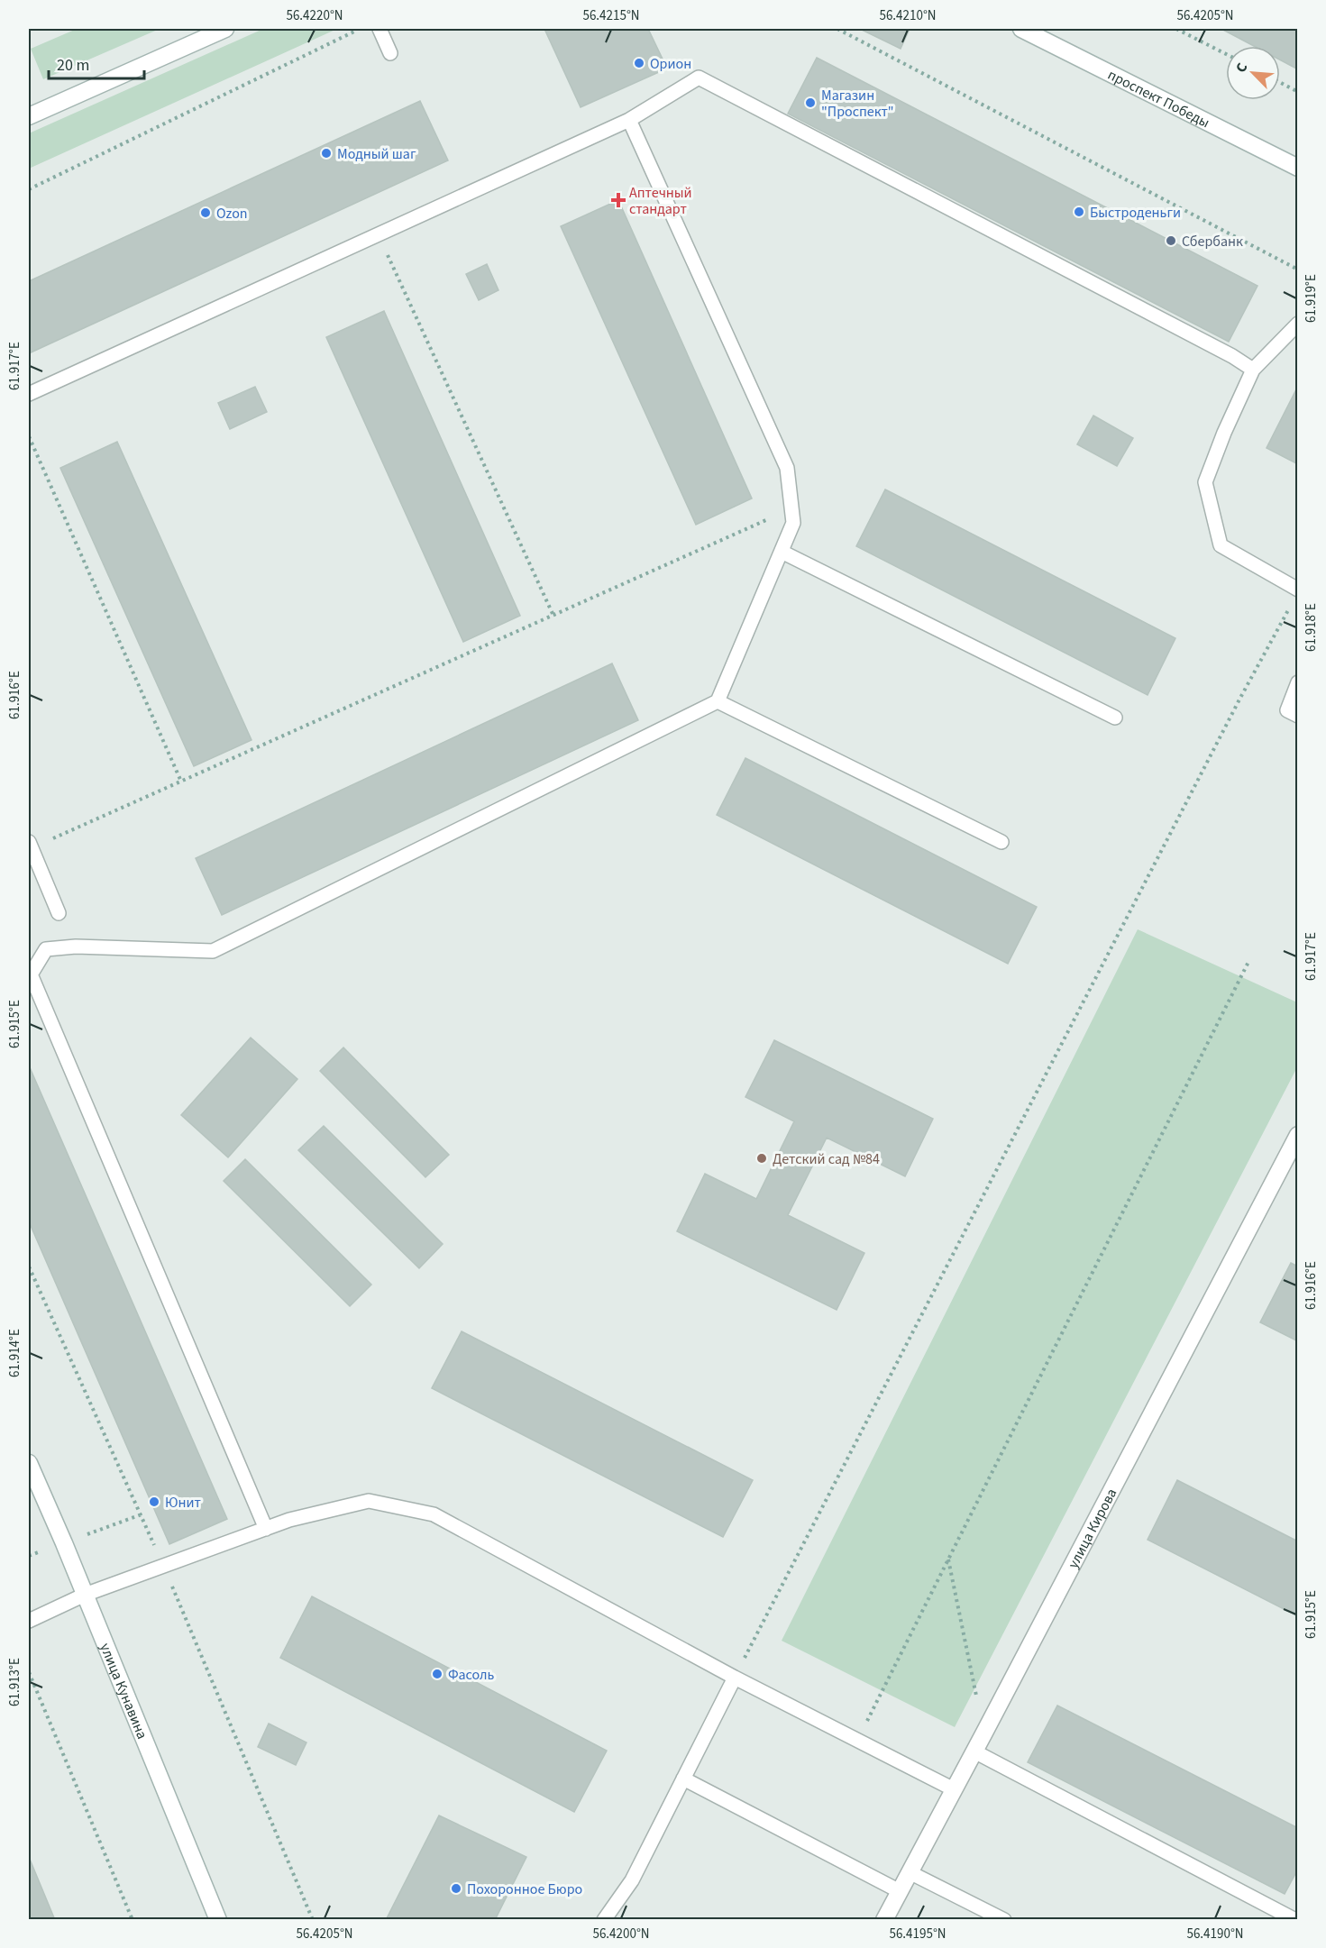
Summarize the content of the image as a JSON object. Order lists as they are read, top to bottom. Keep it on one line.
{"streets":{"main road":["проспект Победы","улица Кирова","улица Кунавина"]},"places":{"other":["Орион","Магазин \"Проспект\"","Модный шаг","Быстроденьги","Ozon","Сбербанк","Детский сад №84","Юнит","Фасоль","Похоронное Бюро"],"health":["Аптечный стандарт"]},"scale_bar":"20 m","north":"top left","coordinates":["56.4220°N","56.4215°N","56.4210°N","56.4205°N","61.919°E","61.917°E","61.918°E","61.916°E","61.915°E","61.914°E","61.913°E","56.4200°N","56.4195°N","56.4190°N"]}
